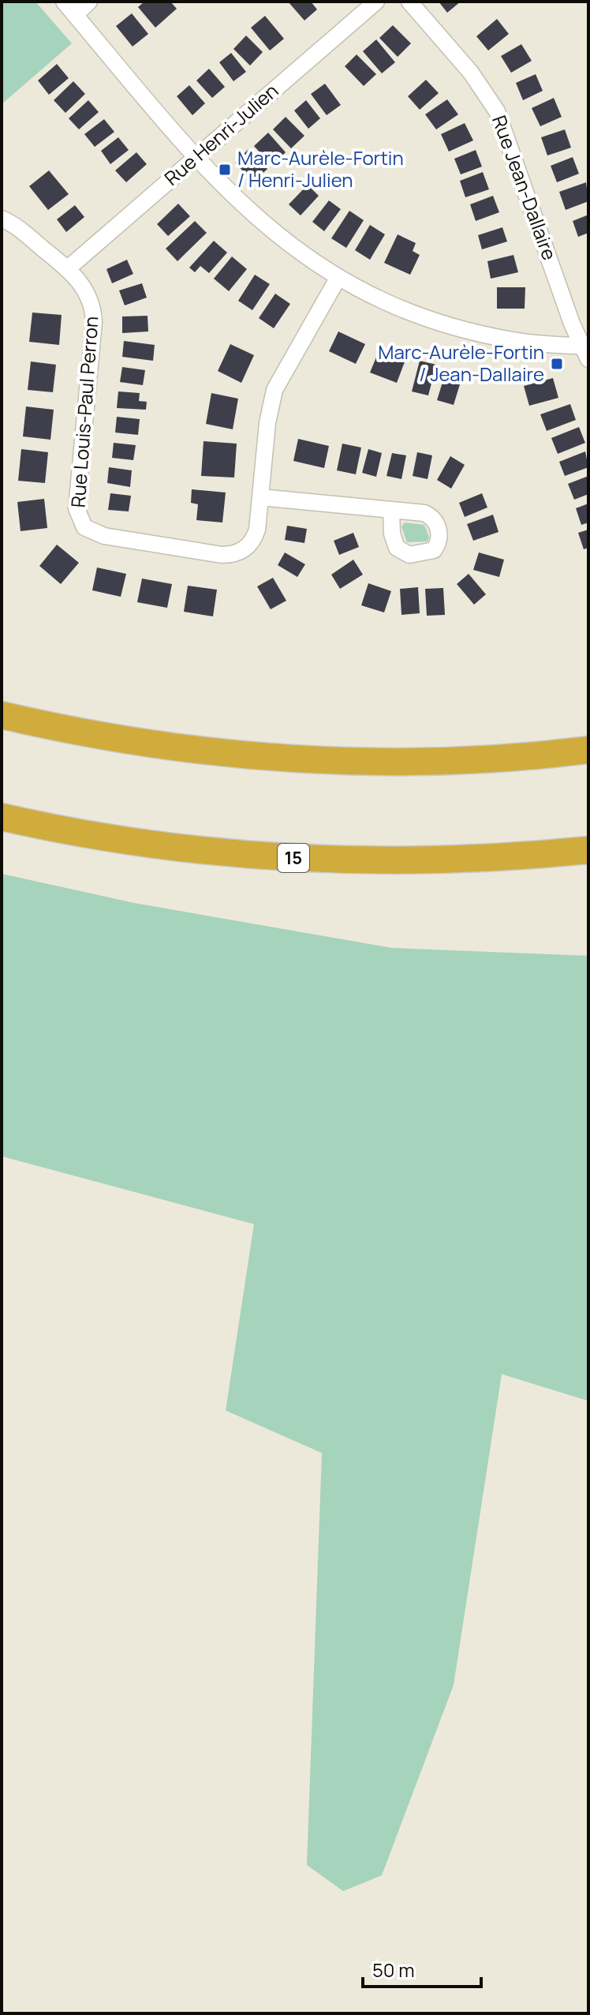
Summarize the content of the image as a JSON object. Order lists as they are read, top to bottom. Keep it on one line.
{"streets":{"highway":["15"],"street":["Rue Henri-Julien","Rue Jean-Dallaire","Rue Louis-Paul Perron"]},"crossings":[["Rue Henri-Julien","Rue Louis-Paul Perron"]],"places":{"transit":["Marc-Aurèle-Fortin / Henri-Julien","Marc-Aurèle-Fortin / Jean-Dallaire"]},"scale_bar":"50 m"}
